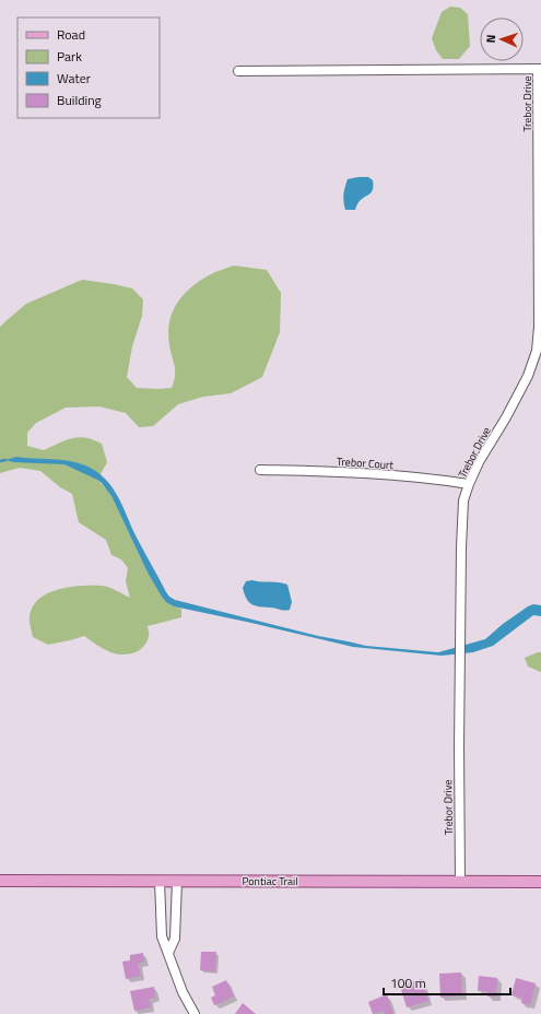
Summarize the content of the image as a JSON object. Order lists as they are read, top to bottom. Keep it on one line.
{"streets":{"main road":["Pontiac Trail"],"street":["Trebor Drive","Trebor Court"]},"crossings":[["Trebor Drive","Trebor Court"],["Trebor Drive","Pontiac Trail"]],"legend":["Road","Park","Water","Building"],"scale_bar":"100 m","north":"left"}
